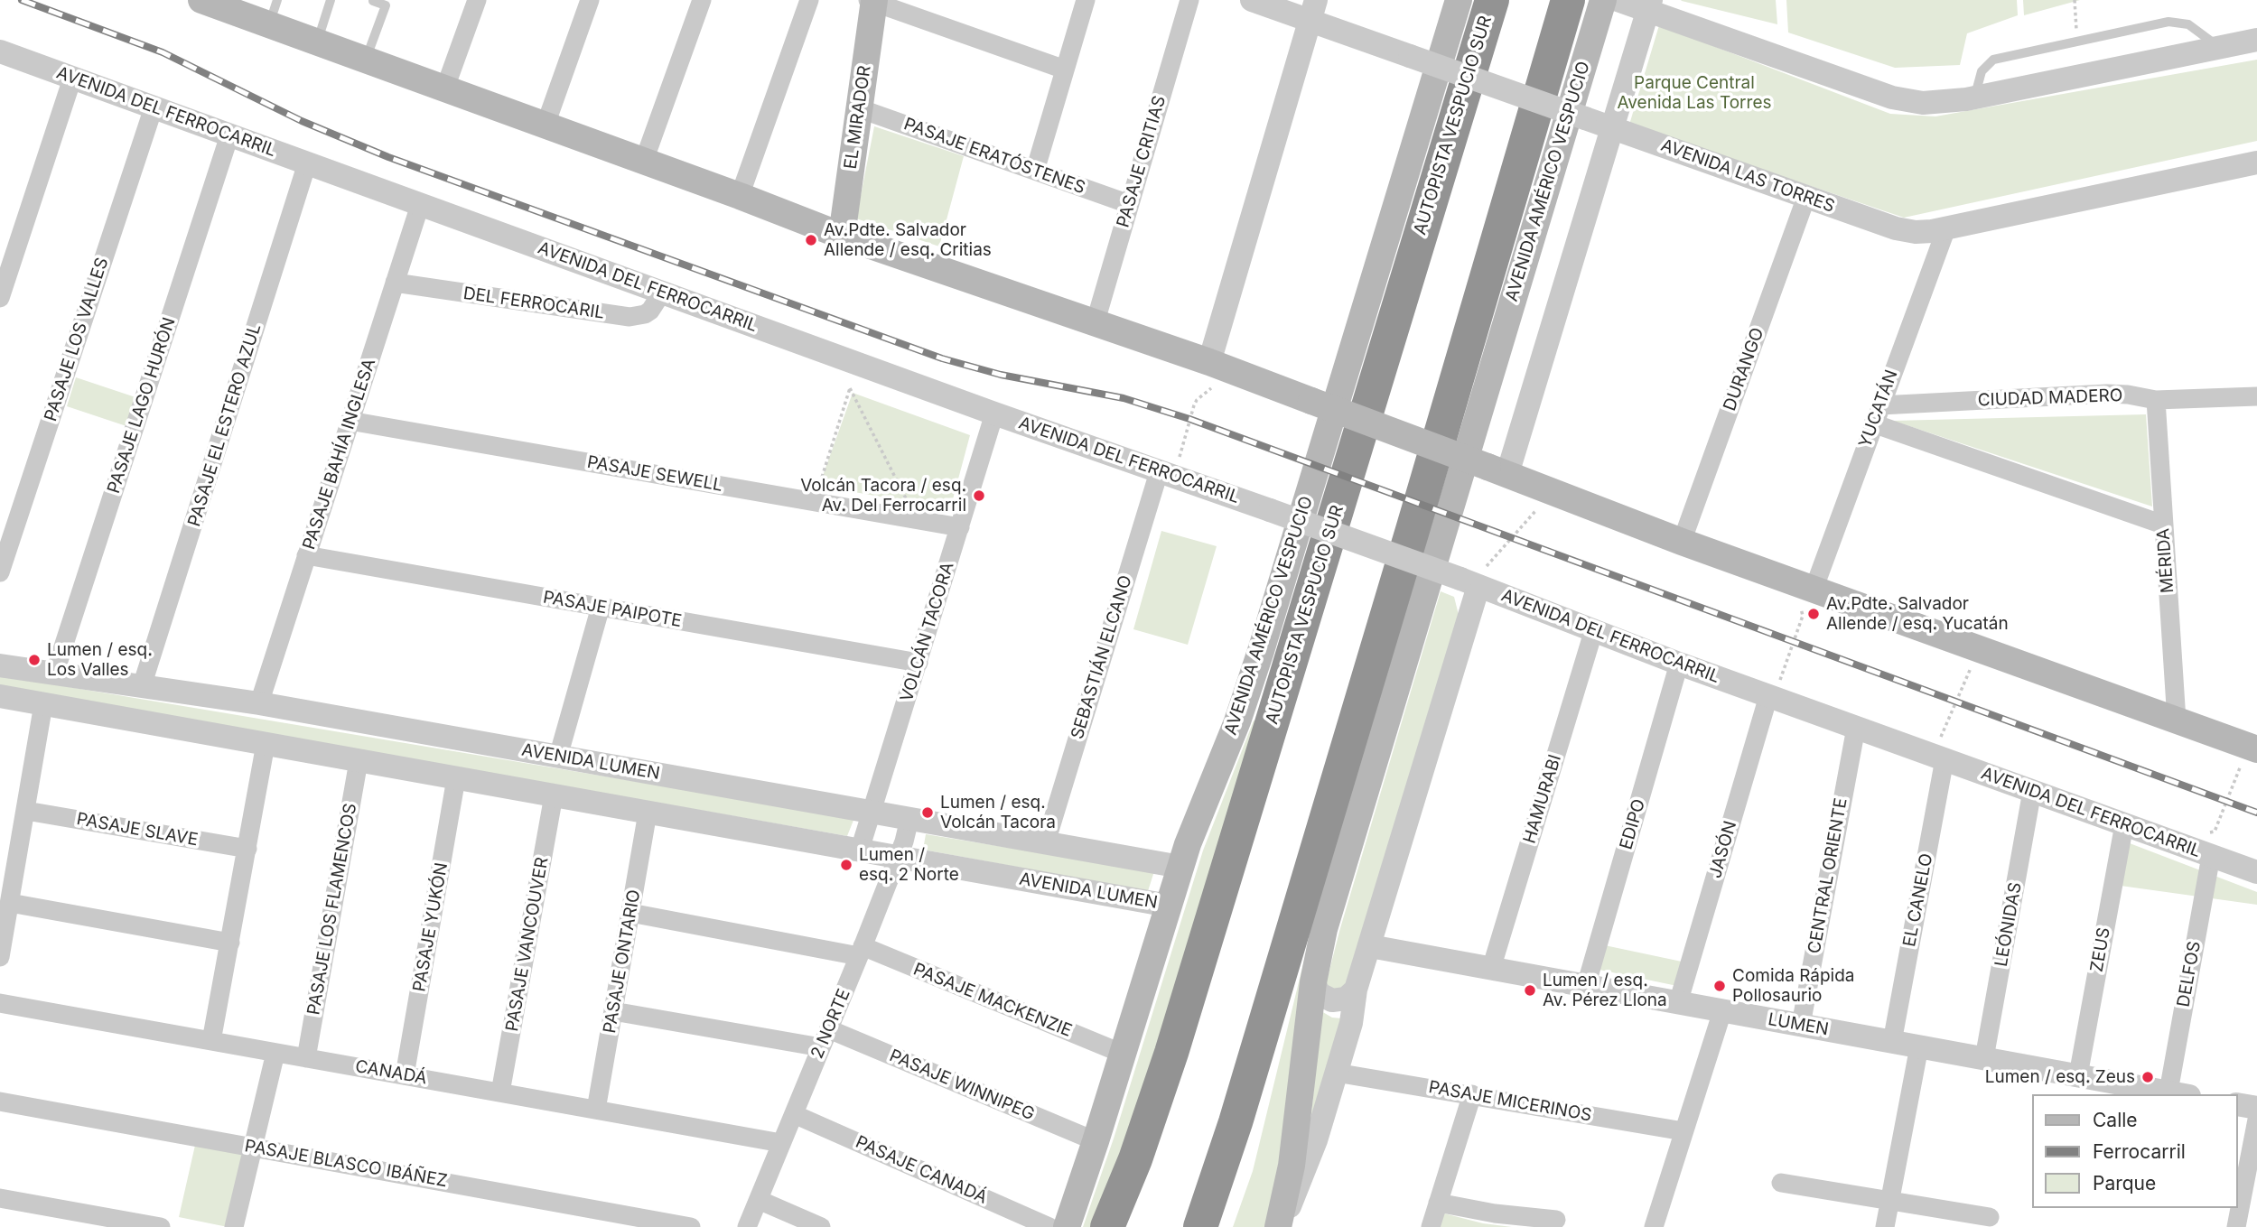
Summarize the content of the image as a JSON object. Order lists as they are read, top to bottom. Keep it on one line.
{"streets":{"highway":["AUTOPISTA VESPUCIO SUR"],"main road":["EL MIRADOR","AVENIDA AMÉRICO VESPUCIO"],"street":["AVENIDA DEL FERROCARRIL","PASAJE ERATÓSTENES","PASAJE CRITIAS","AVENIDA LAS TORRES","DEL FERROCARIL","PASAJE LOS VALLES","DURANGO","CIUDAD MADERO","PASAJE LAGO HURÓN","YUCATÁN","PASAJE EL ESTERO AZUL","PASAJE BAHÍA INGLESA","PASAJE SEWELL","MÉRIDA","PASAJE PAIPOTE","VOLCÁN TACORA","SEBASTIÁN ELCANO","AVENIDA LUMEN","HAMURABI","EDIPO","PASAJE SLAVE","JASÓN","CENTRAL ORIENTE","EL CANELO","PASAJE LOS FLAMENCOS","LEÓNIDAS","PASAJE YUKÓN","PASAJE VANCOUVER","ZEUS","PASAJE ONTARIO","DELFOS","PASAJE MACKENZIE","2 NORTE","LUMEN","CANADÁ","PASAJE WINNIPEG","PASAJE MICERINOS","PASAJE BLASCO IBÁÑEZ","PASAJE CANADÁ"]},"crossings":[["AVENIDA DEL FERROCARRIL","AVENIDA AMÉRICO VESPUCIO"],["AVENIDA DEL FERROCARRIL","DEL FERROCARIL"],["AVENIDA DEL FERROCARRIL","PASAJE LOS VALLES"],["AVENIDA DEL FERROCARRIL","PASAJE LAGO HURÓN"],["AVENIDA DEL FERROCARRIL","PASAJE EL ESTERO AZUL"],["AVENIDA DEL FERROCARRIL","PASAJE BAHÍA INGLESA"],["AVENIDA DEL FERROCARRIL","VOLCÁN TACORA"],["AVENIDA DEL FERROCARRIL","SEBASTIÁN ELCANO"],["AVENIDA DEL FERROCARRIL","HAMURABI"],["AVENIDA DEL FERROCARRIL","EDIPO"],["AVENIDA DEL FERROCARRIL","JASÓN"],["AVENIDA DEL FERROCARRIL","CENTRAL ORIENTE"],["AVENIDA DEL FERROCARRIL","EL CANELO"],["AVENIDA DEL FERROCARRIL","LEÓNIDAS"],["AVENIDA DEL FERROCARRIL","ZEUS"],["AVENIDA DEL FERROCARRIL","DELFOS"],["EL MIRADOR","PASAJE ERATÓSTENES"],["PASAJE ERATÓSTENES","PASAJE CRITIAS"],["AVENIDA LAS TORRES","DURANGO"],["AVENIDA LAS TORRES","YUCATÁN"],["AVENIDA AMÉRICO VESPUCIO","AVENIDA LUMEN"],["AVENIDA AMÉRICO VESPUCIO","PASAJE MACKENZIE"],["AVENIDA AMÉRICO VESPUCIO","LUMEN"],["AVENIDA AMÉRICO VESPUCIO","PASAJE WINNIPEG"],["AVENIDA AMÉRICO VESPUCIO","PASAJE MICERINOS"],["DEL FERROCARIL","PASAJE BAHÍA INGLESA"],["CIUDAD MADERO","YUCATÁN"],["CIUDAD MADERO","MÉRIDA"],["PASAJE LAGO HURÓN","AVENIDA LUMEN"],["PASAJE EL ESTERO AZUL","AVENIDA LUMEN"],["PASAJE BAHÍA INGLESA","PASAJE SEWELL"],["PASAJE BAHÍA INGLESA","PASAJE PAIPOTE"],["PASAJE BAHÍA INGLESA","AVENIDA LUMEN"],["PASAJE SEWELL","VOLCÁN TACORA"],["PASAJE PAIPOTE","VOLCÁN TACORA"],["VOLCÁN TACORA","AVENIDA LUMEN"],["SEBASTIÁN ELCANO","AVENIDA LUMEN"],["AVENIDA LUMEN","PASAJE LOS FLAMENCOS"],["AVENIDA LUMEN","PASAJE YUKÓN"],["AVENIDA LUMEN","PASAJE VANCOUVER"],["AVENIDA LUMEN","PASAJE ONTARIO"],["AVENIDA LUMEN","2 NORTE"],["HAMURABI","LUMEN"],["EDIPO","LUMEN"],["JASÓN","LUMEN"],["CENTRAL ORIENTE","LUMEN"],["EL CANELO","LUMEN"],["PASAJE LOS FLAMENCOS","CANADÁ"],["LEÓNIDAS","LUMEN"],["PASAJE YUKÓN","CANADÁ"],["PASAJE VANCOUVER","CANADÁ"],["ZEUS","LUMEN"],["PASAJE ONTARIO","PASAJE MACKENZIE"],["PASAJE ONTARIO","CANADÁ"],["DELFOS","LUMEN"],["PASAJE MACKENZIE","2 NORTE"],["2 NORTE","CANADÁ"],["2 NORTE","PASAJE WINNIPEG"],["2 NORTE","PASAJE CANADÁ"]],"parks":["Parque Central Avenida Las Torres"],"places":["Av.Pdte. Salvador Allende / esq. Critias","Volcán Tacora / esq. Av. Del Ferrocarril","Av.Pdte. Salvador Allende / esq. Yucatán","Lumen / esq. Los Valles","Lumen / esq. Volcán Tacora","Lumen / esq. 2 Norte","Comida Rápida Pollosaurio","Lumen / esq. Av. Pérez Llona","Lumen / esq. Zeus"],"legend":["Calle","Ferrocarril","Parque"]}
